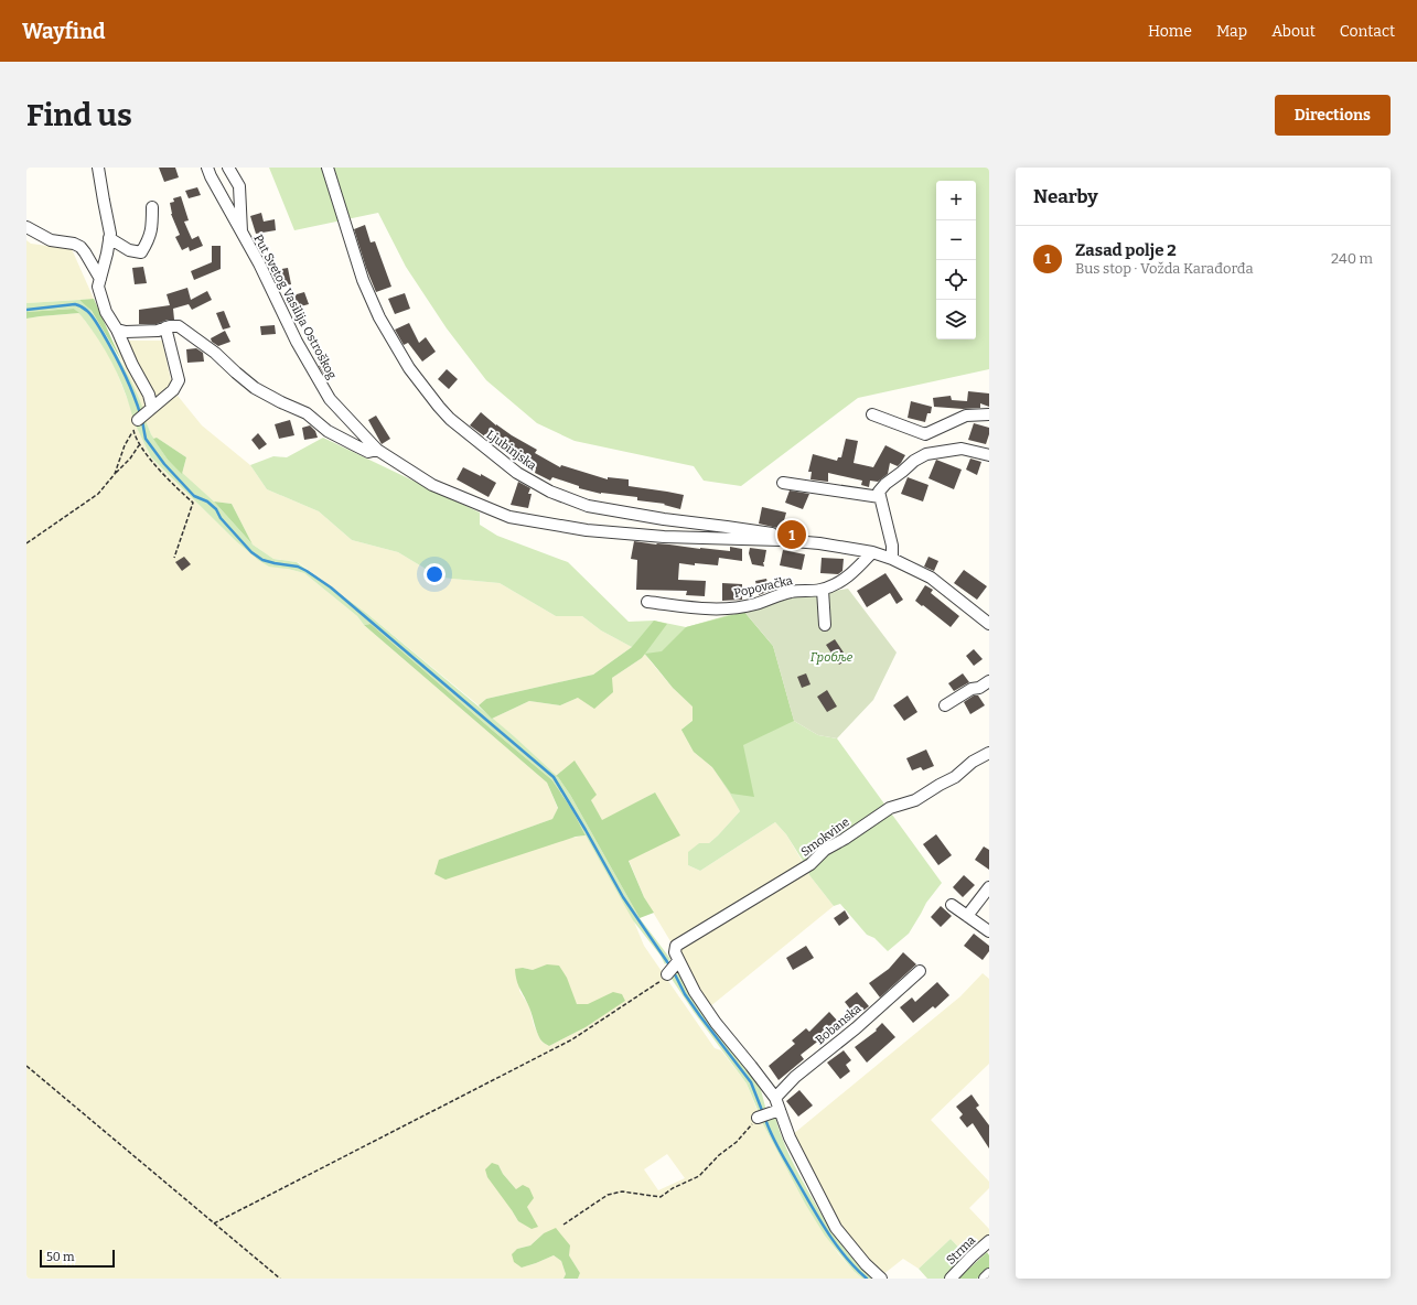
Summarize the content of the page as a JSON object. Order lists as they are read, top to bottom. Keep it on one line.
{"streets":{"street":["Put Svetog Vasilija Ostroškog","Ljubinjska","Popovačka","Smokvine","Bobanska","Strma"]},"crossings":[["Put Svetog Vasilija Ostroškog","Ljubinjska"]],"parks":["Гробље"],"scale_bar":"50 m","page":{"header":"Wayfind","nav":["Home","Map","About","Contact"],"buttons":"Directions","title":"Find us","heading":"Nearby","map_buttons":["+","−"],"list":[{"mark":"1","name":"Zasad polje 2","note":"Bus stop · Vožda Karađorđa","value":"240 m"}],"pins":"1","scale":"50 m"}}
